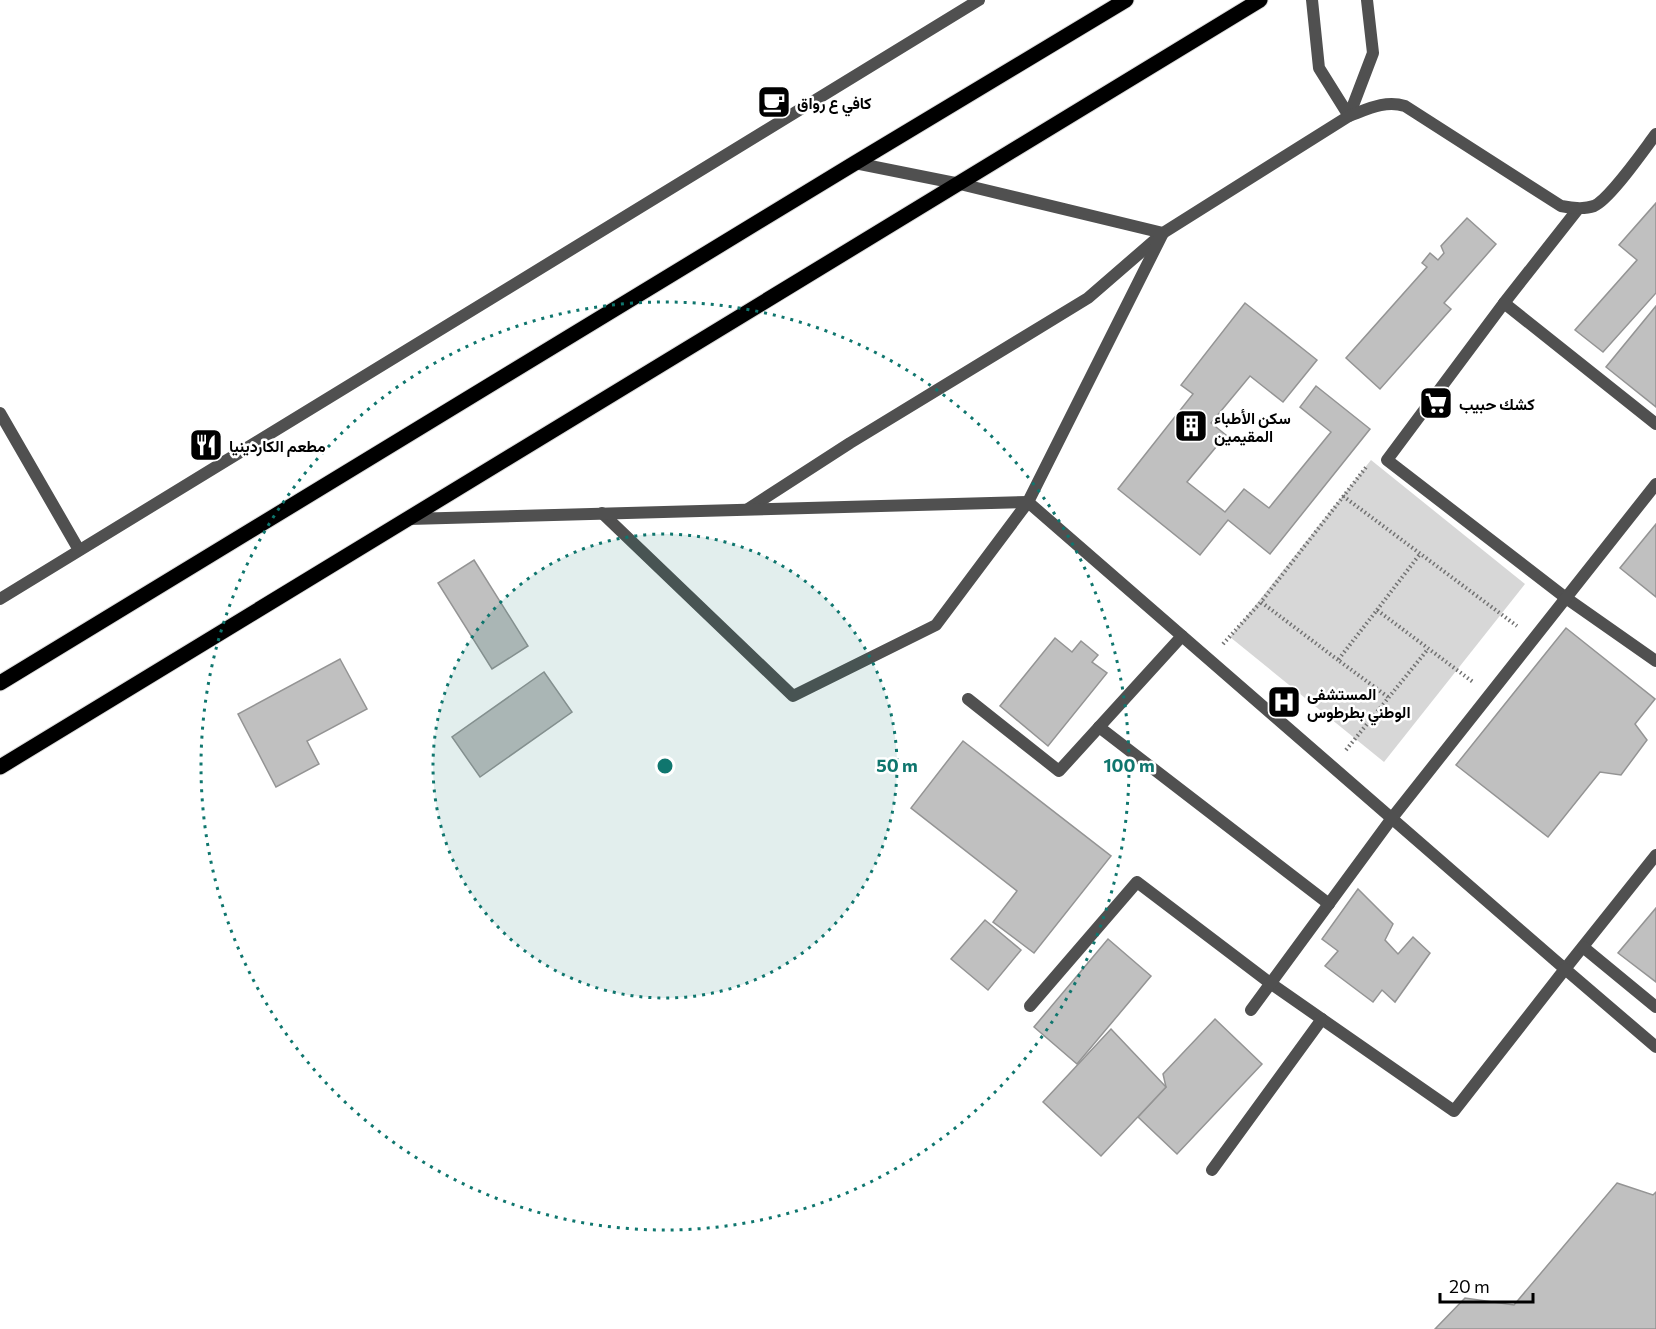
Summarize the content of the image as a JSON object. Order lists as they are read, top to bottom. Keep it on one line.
{"places":{"cafe":["كافي ع رواق"],"supermarket":["كشك حبيب"],"building":["سكن الأطباء المقيمين"],"restaurant":["مطعم الكاردينيا"],"hospital":["المستشفى الوطني بطرطوس"]},"scale_bar":"20 m","rings":["50 m","100 m"]}
